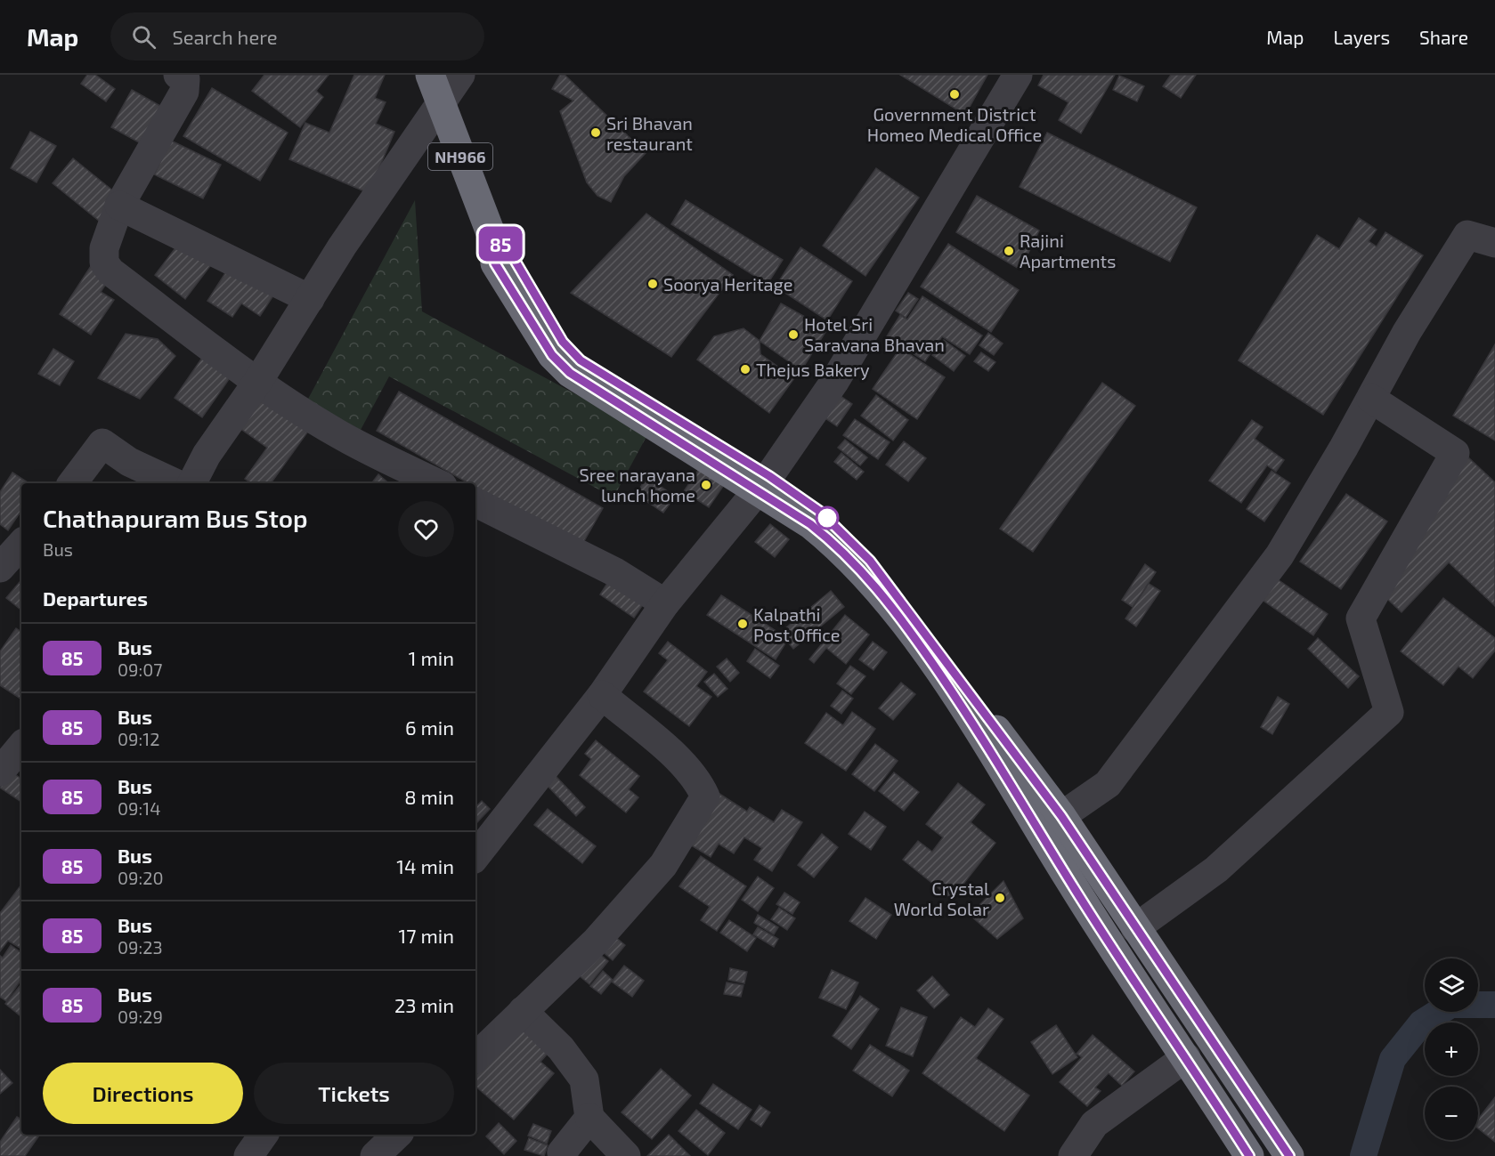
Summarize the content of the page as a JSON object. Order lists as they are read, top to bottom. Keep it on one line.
{"streets":{"highway":["NH966"]},"places":["Government District Homeo Medical Office","Sri Bhavan restaurant","Rajini Apartments","Soorya Heritage","Hotel Sri Saravana Bhavan","Thejus Bakery","Sree narayana lunch home","Kalpathi Post Office","Crystal World Solar"],"lines":["bus line 85"],"page":{"header":"Map","search":"Search here","nav":["Map","Layers","Share"],"on_map":"85","heading":[["Chathapuram Bus Stop","Bus"],"Departures"],"list":[{"mark":"85","name":"Bus","note":"09:07","value":"1 min"},{"mark":"85","name":"Bus","note":"09:12","value":"6 min"},{"mark":"85","name":"Bus","note":"09:14","value":"8 min"},{"mark":"85","name":"Bus","note":"09:20","value":"14 min"},{"mark":"85","name":"Bus","note":"09:23","value":"17 min"},{"mark":"85","name":"Bus","note":"09:29","value":"23 min"}],"map_buttons":["+","−"],"buttons":["Directions","Tickets"]}}
